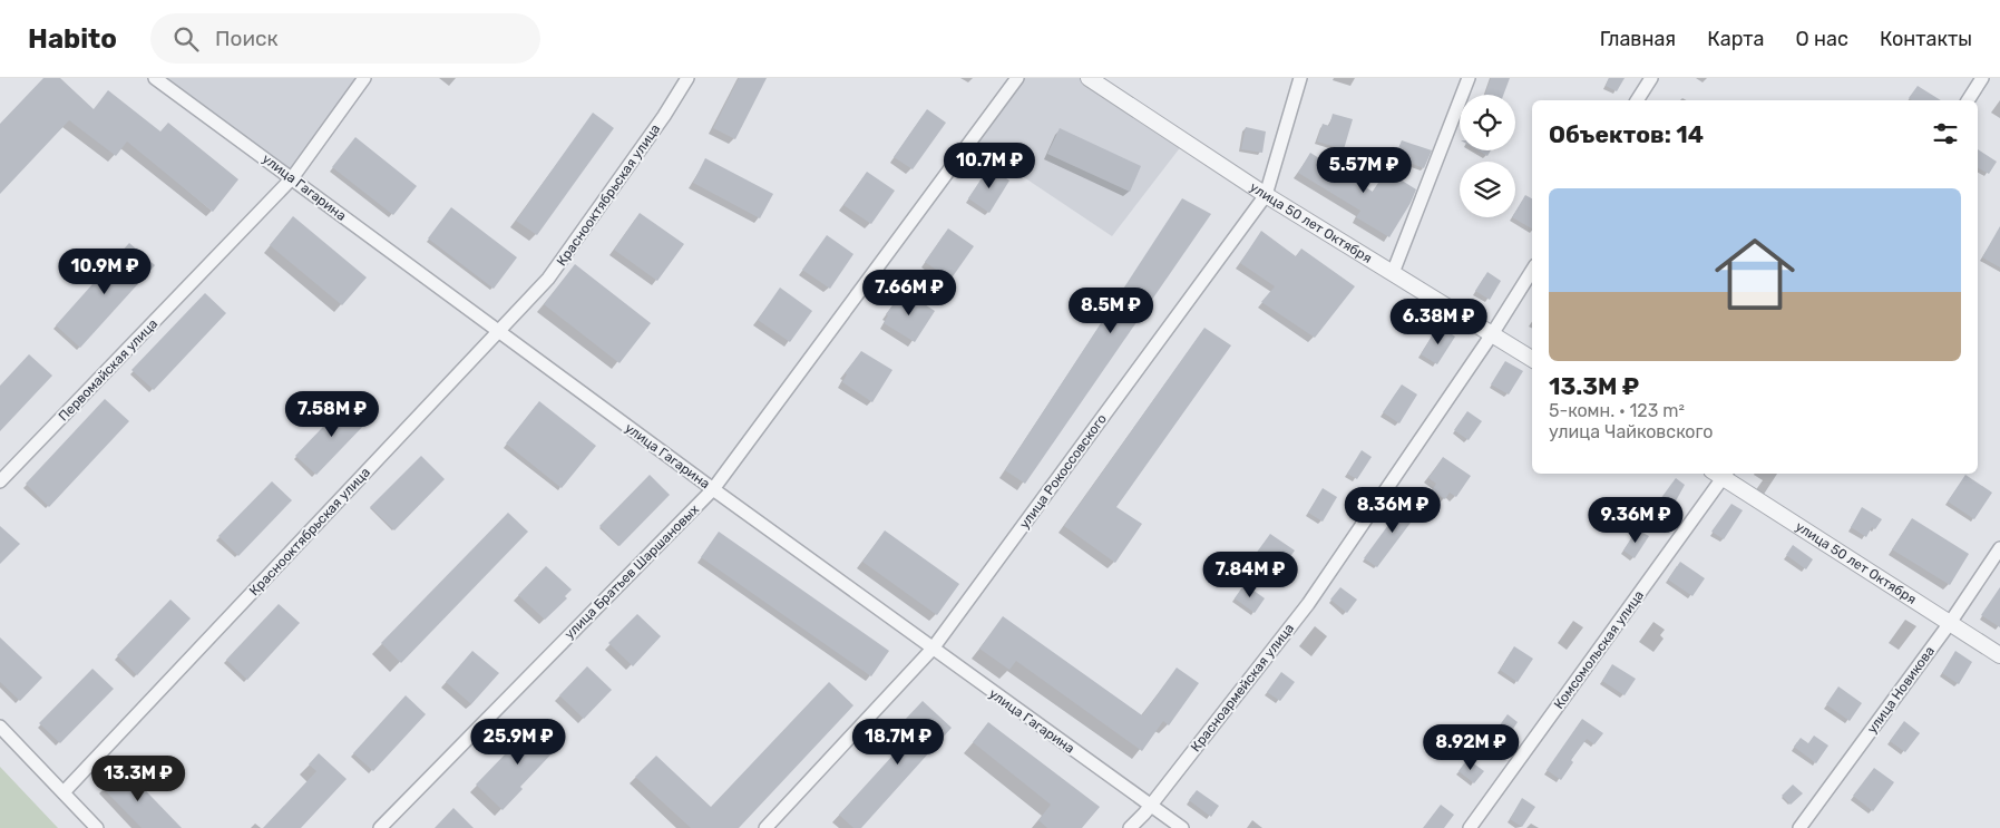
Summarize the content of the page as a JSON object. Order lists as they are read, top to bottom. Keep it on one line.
{"streets":{"street":["улица Гагарина","Краснооктябрьская улица","улица 50 лет Октября","Первомайская улица","улица Рокоссовского","улица Братьев Шаршановых","Комсомольская улица","Красноармейская улица","улица Новикова"]},"crossings":[["улица Гагарина","Краснооктябрьская улица"],["улица Гагарина","Первомайская улица"],["улица Гагарина","улица Рокоссовского"],["улица Гагарина","улица Братьев Шаршановых"],["улица Гагарина","Красноармейская улица"],["улица 50 лет Октября","улица Рокоссовского"],["улица 50 лет Октября","Комсомольская улица"],["улица 50 лет Октября","Красноармейская улица"],["улица 50 лет Октября","улица Новикова"]],"page":{"header":"Habito","search":"Поиск","nav":["Главная","Карта","О нас","Контакты"],"heading":"Объектов: 14","price":["10.7M ₽","5.57M ₽","10.9M ₽","7.66M ₽","8.5M ₽","6.38M ₽","7.58M ₽","8.36M ₽","9.36M ₽","7.84M ₽","25.9M ₽","18.7M ₽","8.92M ₽","13.3M ₽"],"list":[{"name":"13.3M ₽","note":"5-комн. · 123 m² · улица Чайковского"}]}}
